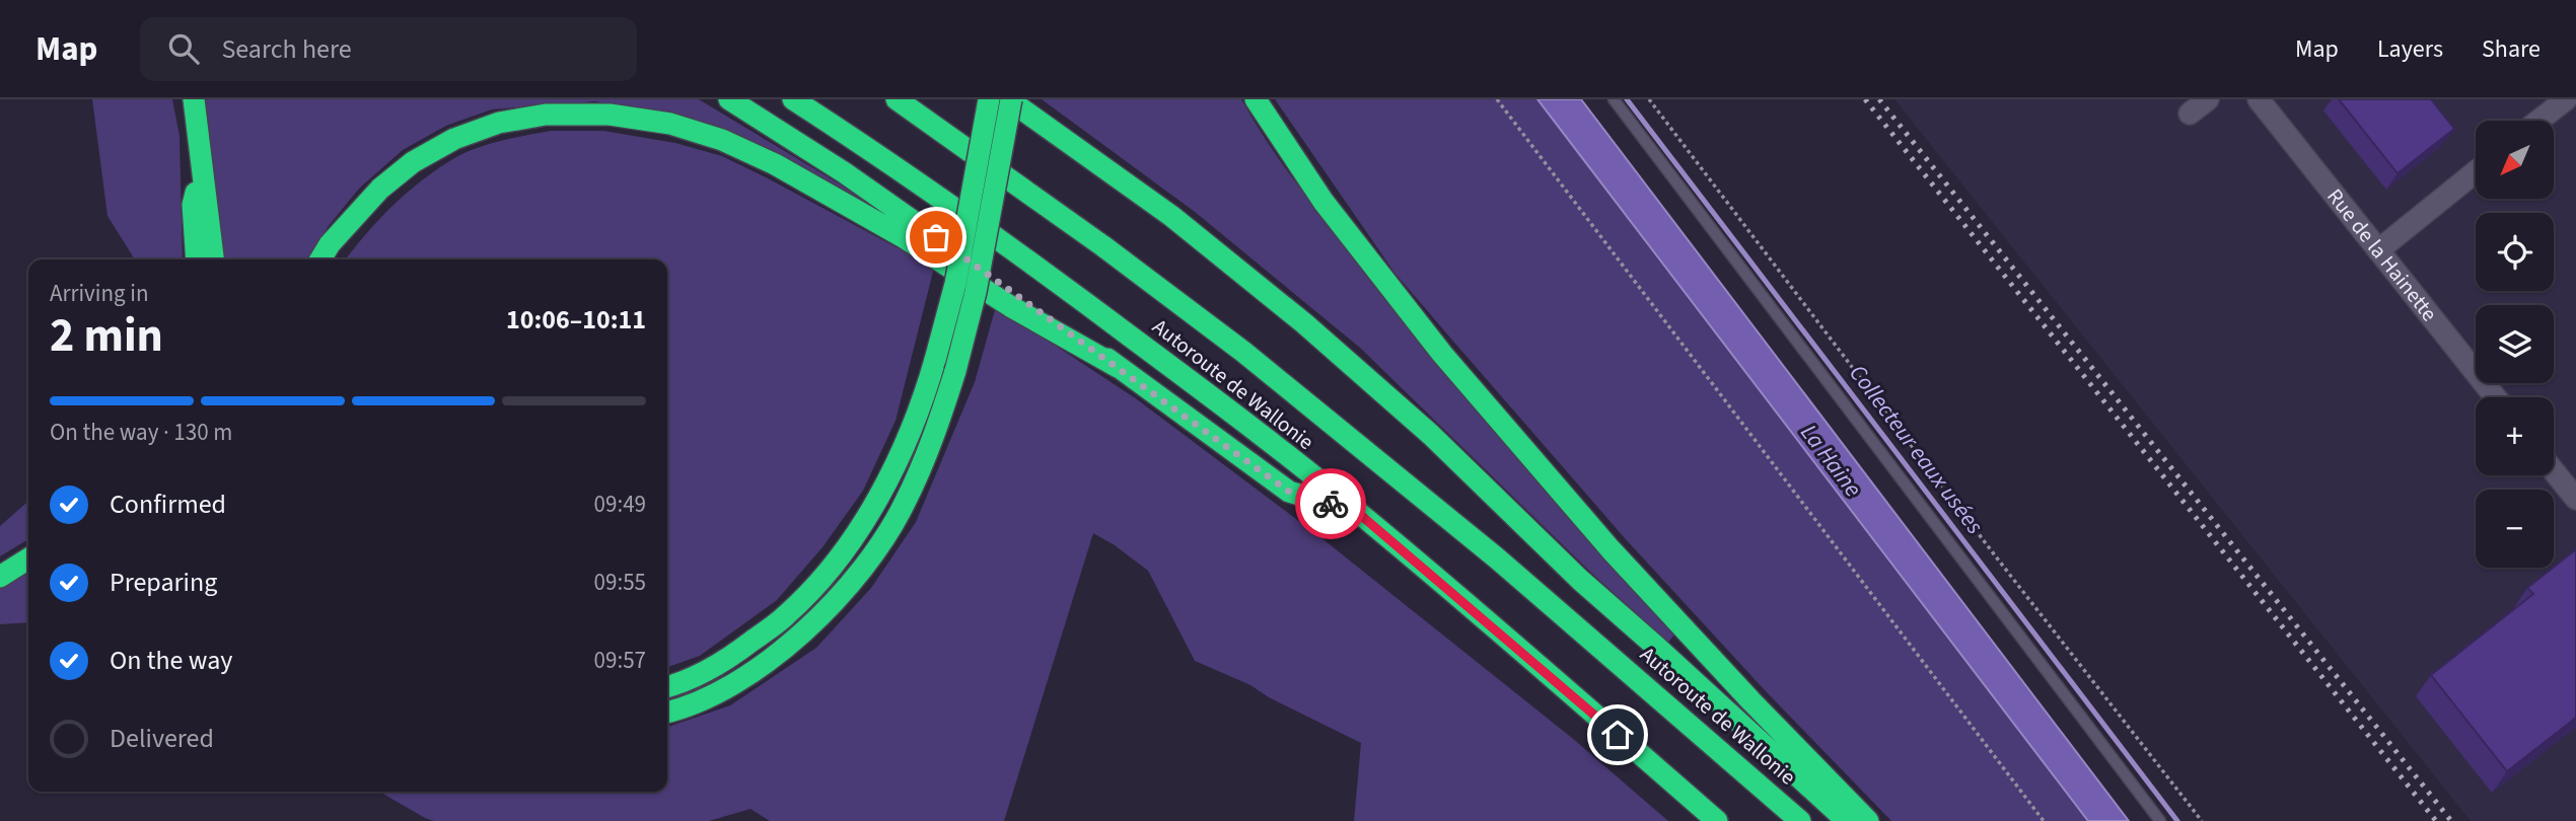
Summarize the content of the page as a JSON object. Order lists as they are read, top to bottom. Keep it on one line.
{"streets":{"highway":["Autoroute de Wallonie"],"street":["Rue de la Hainette"]},"water":["Collecteur eaux usées","La Haine"],"north":"bottom left","page":{"header":"Map","search":"Search here","nav":["Map","Layers","Share"],"map_buttons":["+","−"],"heading":["2 min","Arriving in","10:06–10:11"],"bar":"On the way · 130 m","list":[["Confirmed","09:49"],["Preparing","09:55"],["On the way","09:57"],"Delivered"]}}
